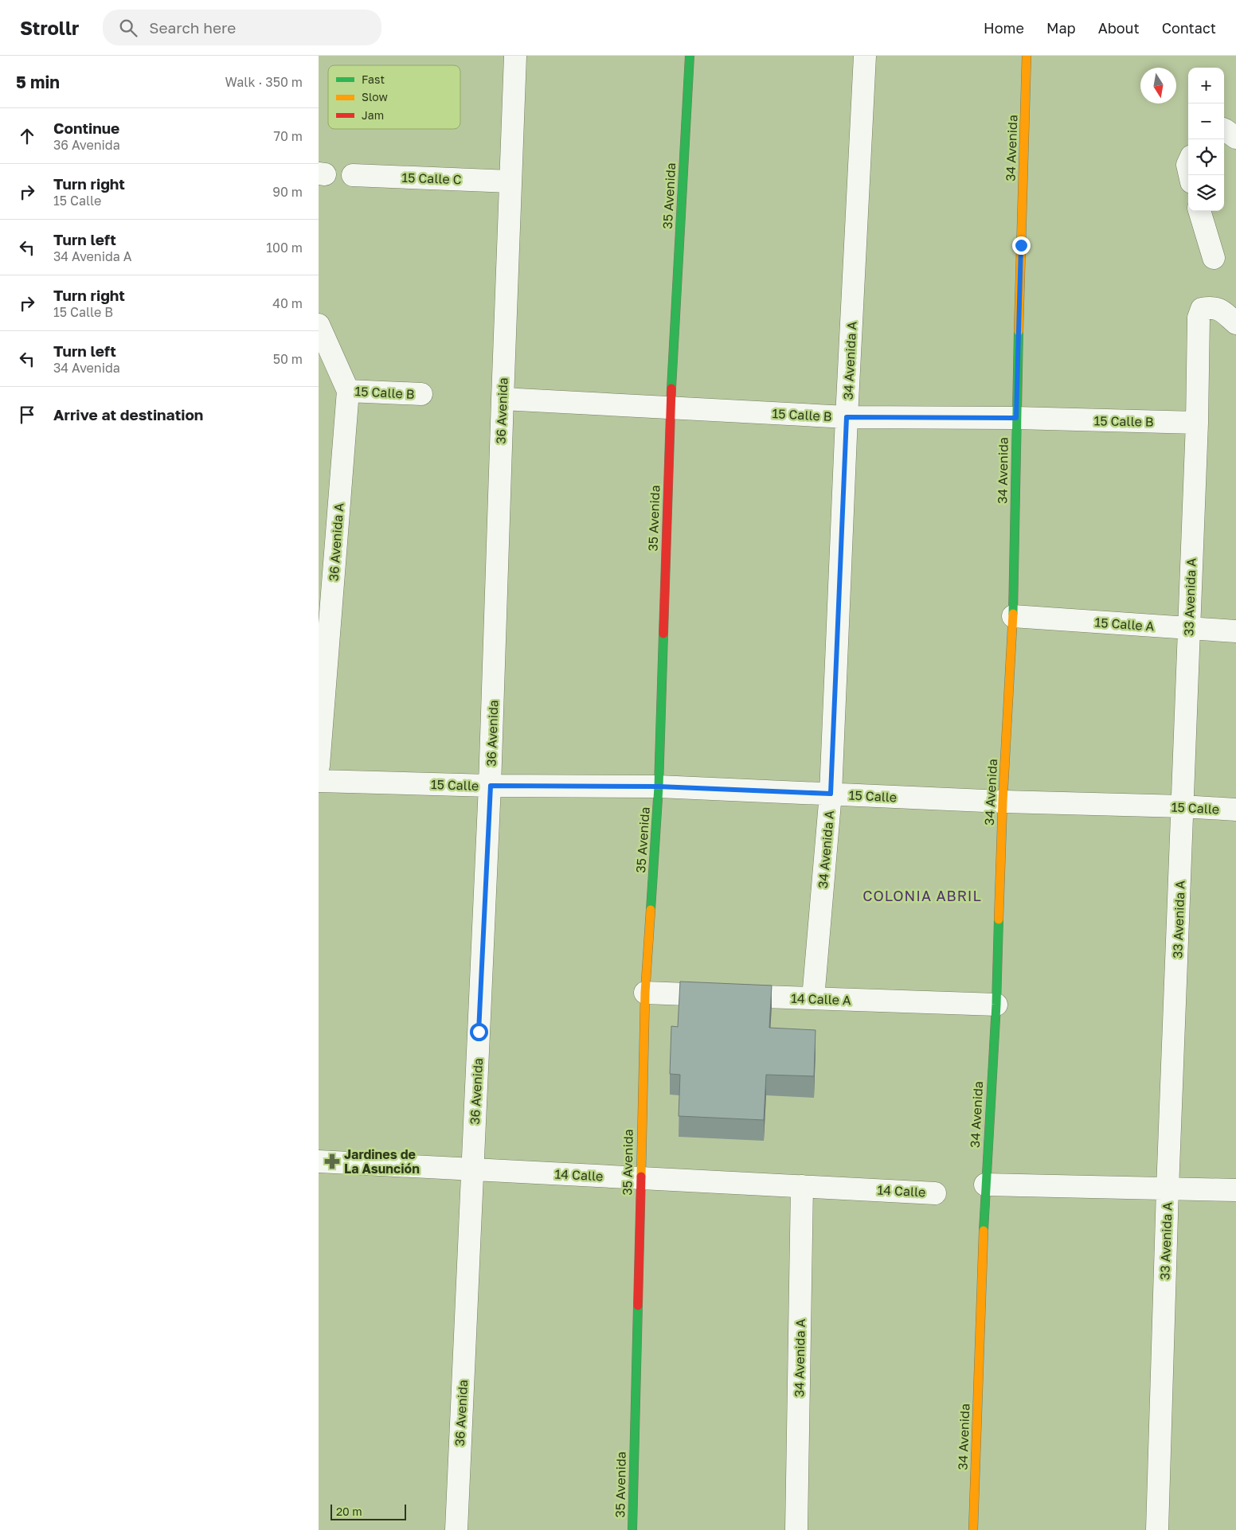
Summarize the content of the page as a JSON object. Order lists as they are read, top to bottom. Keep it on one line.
{"streets":{"street":["34 Avenida","15 Calle C","35 Avenida","34 Avenida A","15 Calle B","36 Avenida","36 Avenida A","33 Avenida A","15 Calle A","15 Calle","14 Calle A","14 Calle"]},"crossings":[["34 Avenida","15 Calle B"],["34 Avenida","15 Calle A"],["34 Avenida","15 Calle"],["34 Avenida","14 Calle A"],["15 Calle C","36 Avenida"],["35 Avenida","15 Calle B"],["35 Avenida","15 Calle"],["35 Avenida","14 Calle A"],["35 Avenida","14 Calle"],["34 Avenida A","15 Calle B"],["34 Avenida A","15 Calle"],["34 Avenida A","14 Calle A"],["34 Avenida A","14 Calle"],["15 Calle B","36 Avenida"],["15 Calle B","36 Avenida A"],["15 Calle B","33 Avenida A"],["36 Avenida","15 Calle"],["36 Avenida","14 Calle"],["33 Avenida A","15 Calle A"],["33 Avenida A","15 Calle"]],"districts":["COLONIA ABRIL"],"places":{"pharmacy":["Jardines de La Asunción"]},"legend":["Fast","Slow","Jam"],"scale_bar":"20 m","north":"bottom","page":{"header":"Strollr","search":"Search here","nav":["Home","Map","About","Contact"],"heading":["5 min","Walk · 350 m"],"map_buttons":["+","−"],"list":[["Continue","36 Avenida","70 m"],["Turn right","15 Calle","90 m"],["Turn left","34 Avenida A","100 m"],["Turn right","15 Calle B","40 m"],["Turn left","34 Avenida","50 m"],"Arrive at destination"],"scale":"20 m"}}
